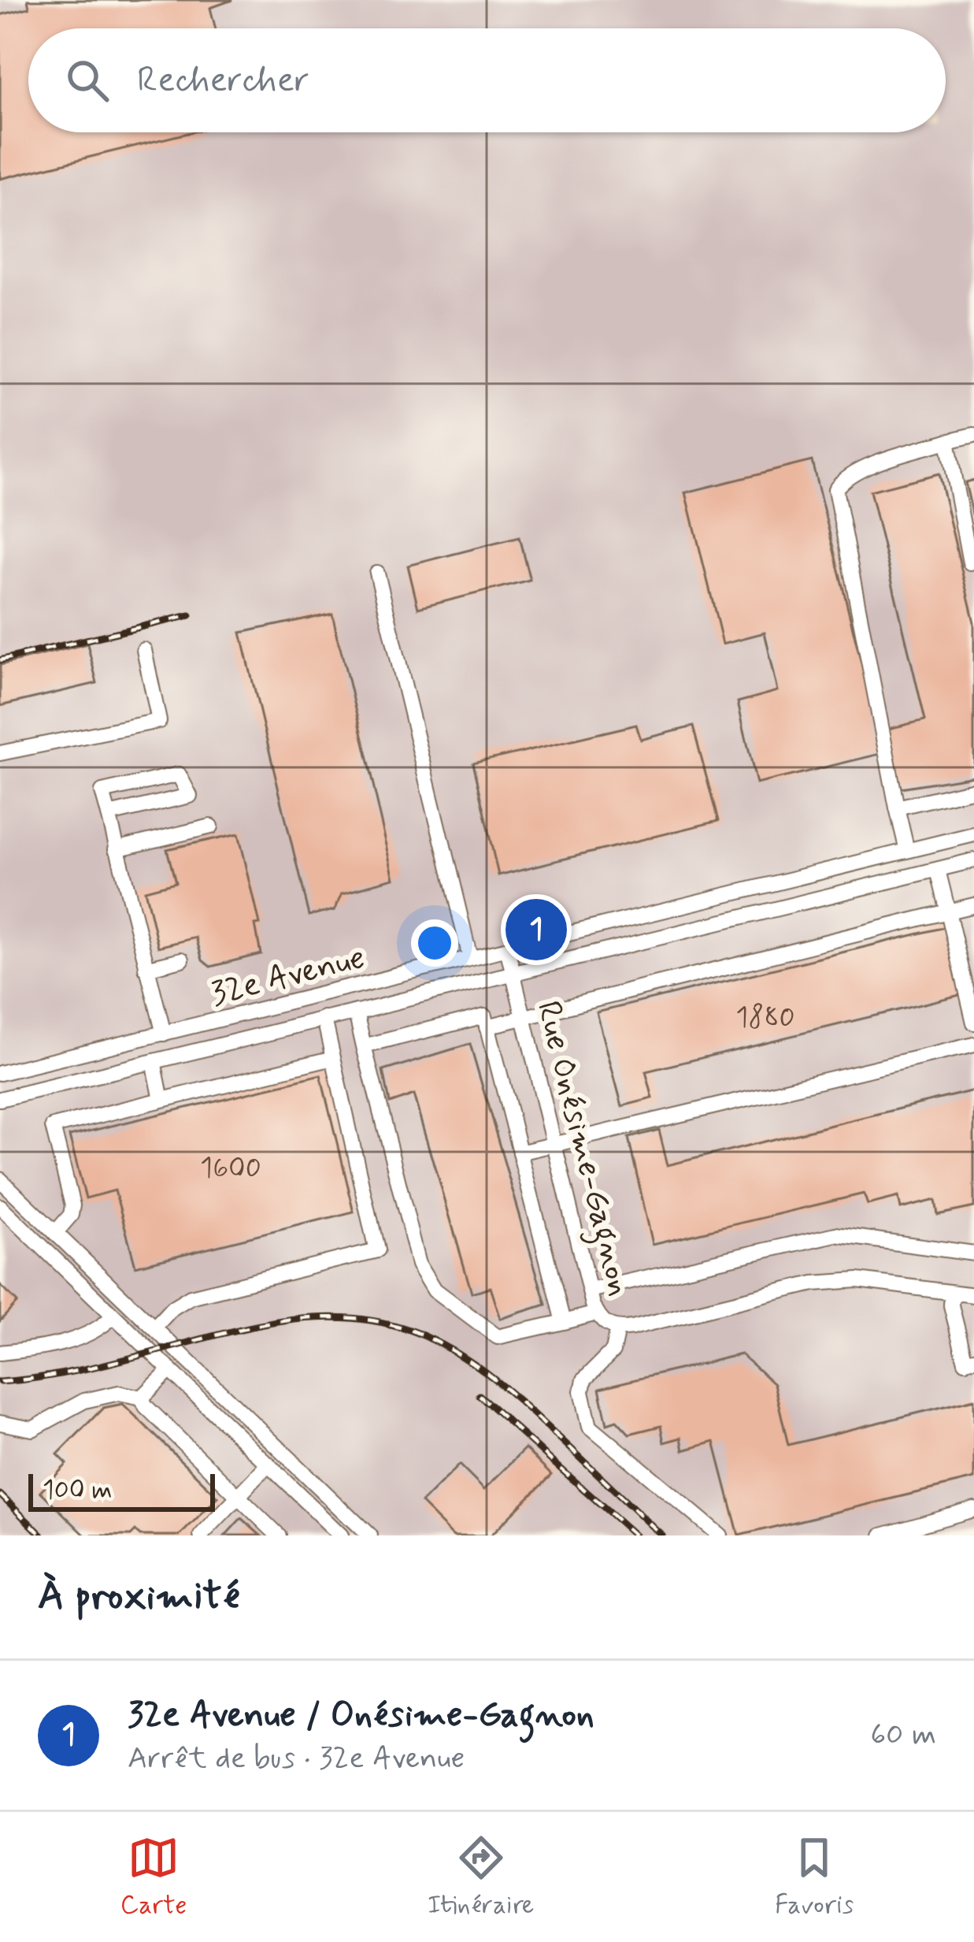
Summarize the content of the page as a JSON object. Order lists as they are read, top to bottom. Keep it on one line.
{"streets":{"street":["32e Avenue","Rue Onésime-Gagnon"]},"crossings":[["32e Avenue","Rue Onésime-Gagnon"]],"house_numbers":["1880","1600"],"scale_bar":"100 m","page":{"search":"Rechercher","pins":"1","scale":"100 m","heading":"À proximité","list":[{"mark":"1","name":"32e Avenue / Onésime-Gagnon","note":"Arrêt de bus · 32e Avenue","value":"60 m"}],"nav":["Carte","Itinéraire","Favoris"]}}
